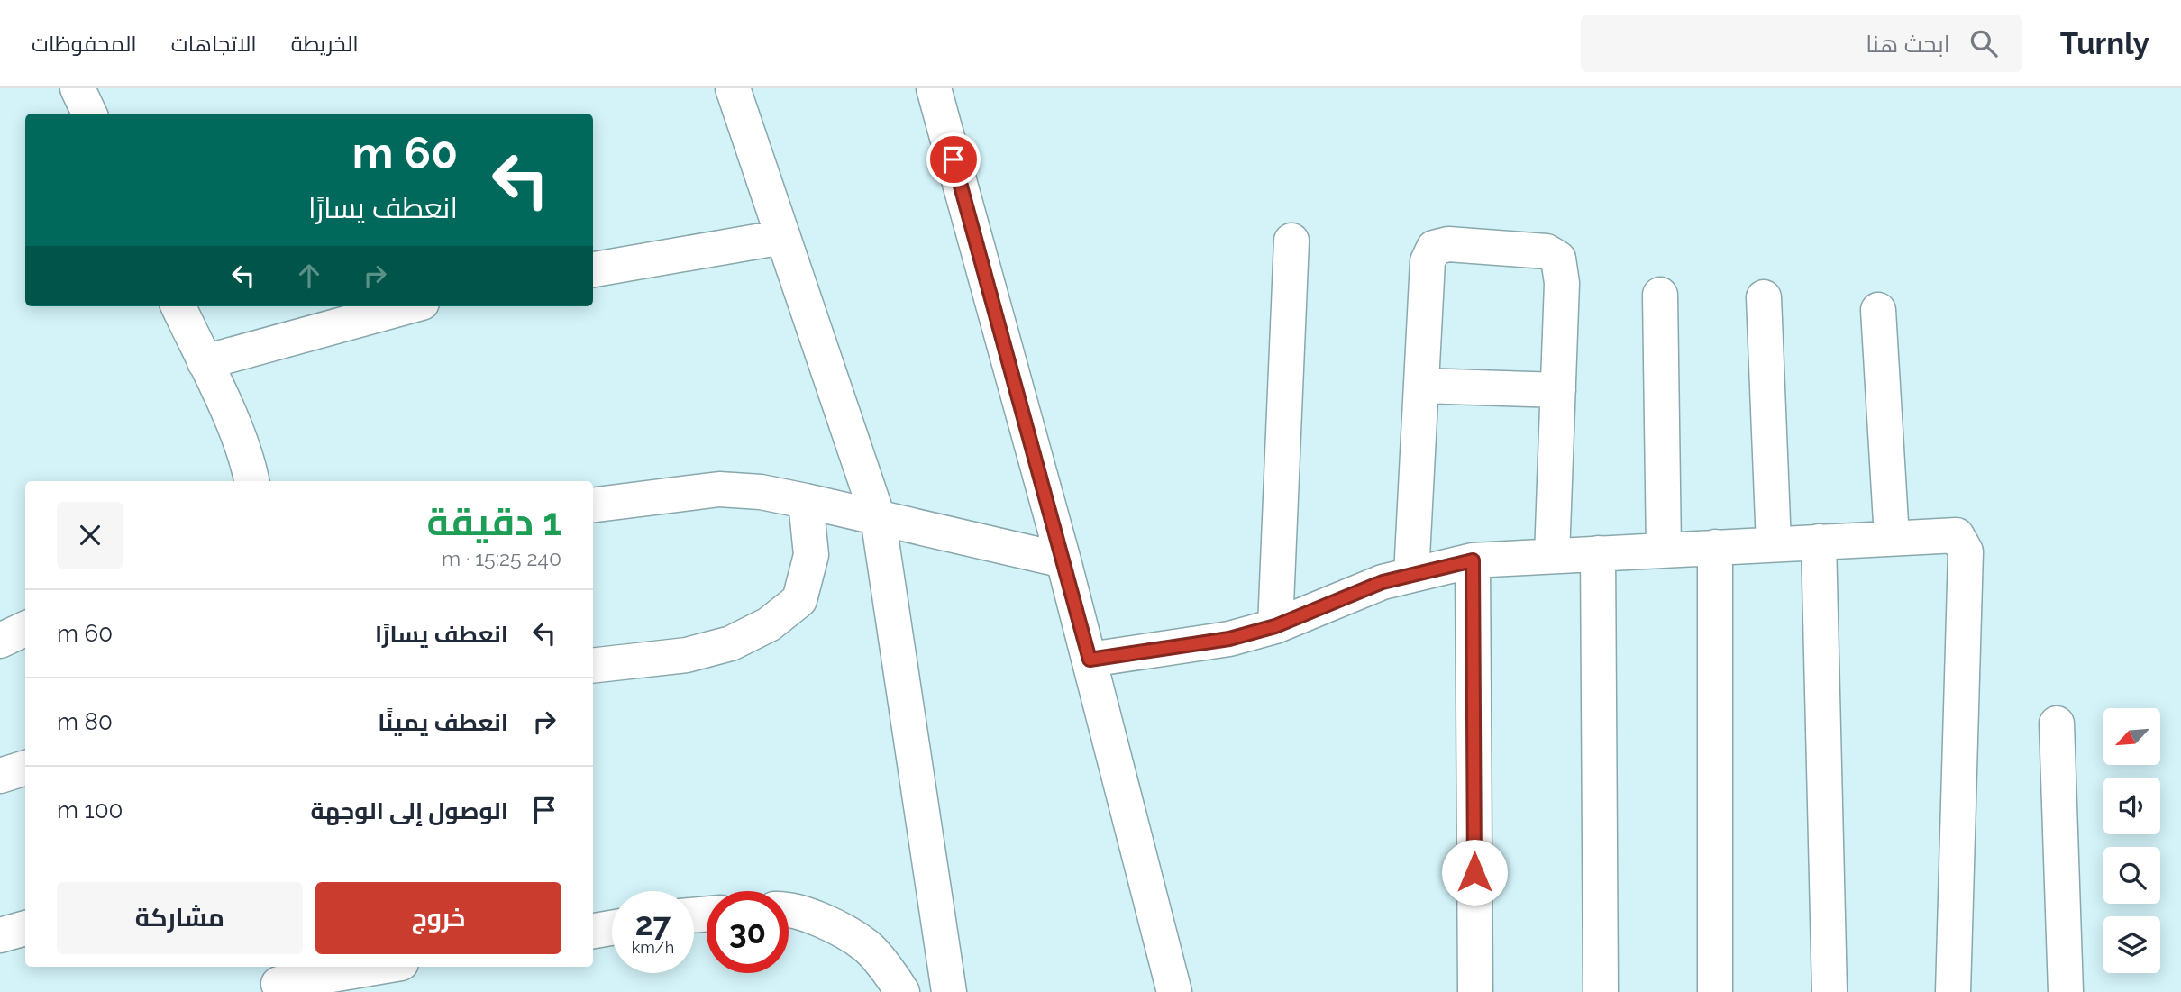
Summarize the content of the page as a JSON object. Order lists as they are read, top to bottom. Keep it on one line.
{"north":"bottom left","page":{"header":"Turnly","search":"ابحث هنا","nav":["الخريطة","الاتجاهات","المحفوظات"],"turn":["60 m","انعطف يسارًا"],"heading":["1 دقيقة","240 m · 15:25"],"list":[{"name":"انعطف يسارًا","value":"60 m"},{"name":"انعطف يمينًا","value":"80 m"},{"name":"الوصول إلى الوجهة","value":"100 m"}],"buttons":["خروج","مشاركة"],"speed":"27 km/h","limit":"30"}}
